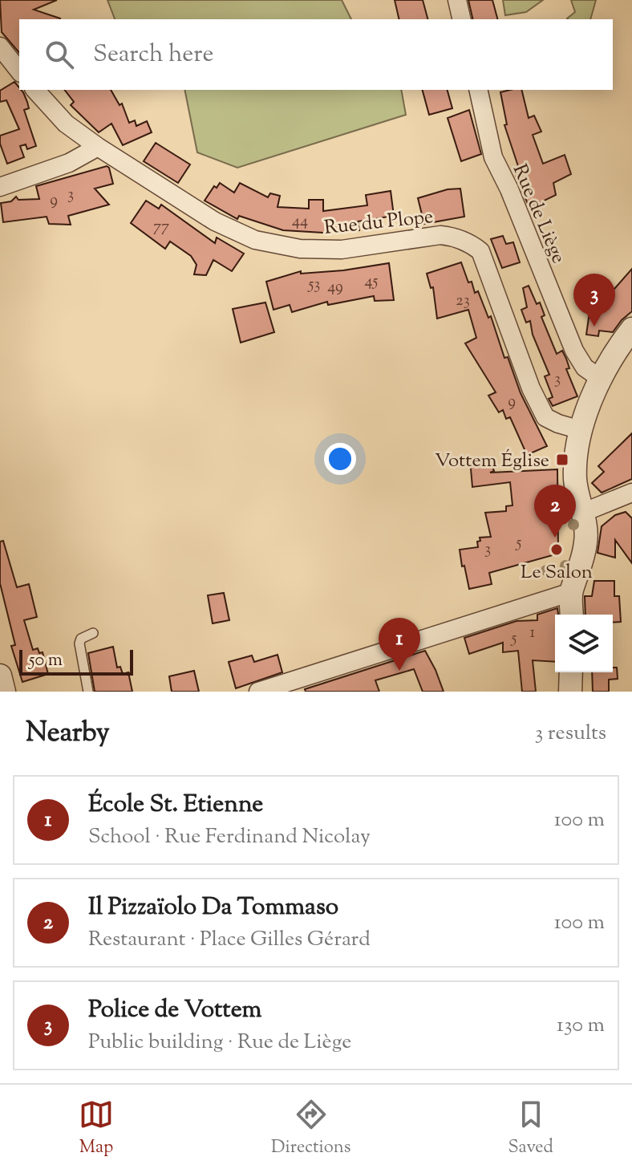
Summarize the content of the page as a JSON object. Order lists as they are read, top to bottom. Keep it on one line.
{"streets":{"street":["Rue de Liège","Rue du Plope"]},"places":{"transit":["Vottem Église"],"other":["Le Salon"]},"house_numbers":["3","9","44","77","45","53","49","23","3","9","5","3","1","5"],"scale_bar":"50 m","page":{"search":"Search here","pins":["3","2","1"],"scale":"50 m","heading":["Nearby","3 results"],"list":[{"mark":"1","name":"École St. Etienne","note":"School · Rue Ferdinand Nicolay","value":"100 m"},{"mark":"2","name":"Il Pizzaïolo Da Tommaso","note":"Restaurant · Place Gilles Gérard","value":"100 m"},{"mark":"3","name":"Police de Vottem","note":"Public building · Rue de Liège","value":"130 m"}],"nav":["Map","Directions","Saved"]}}
